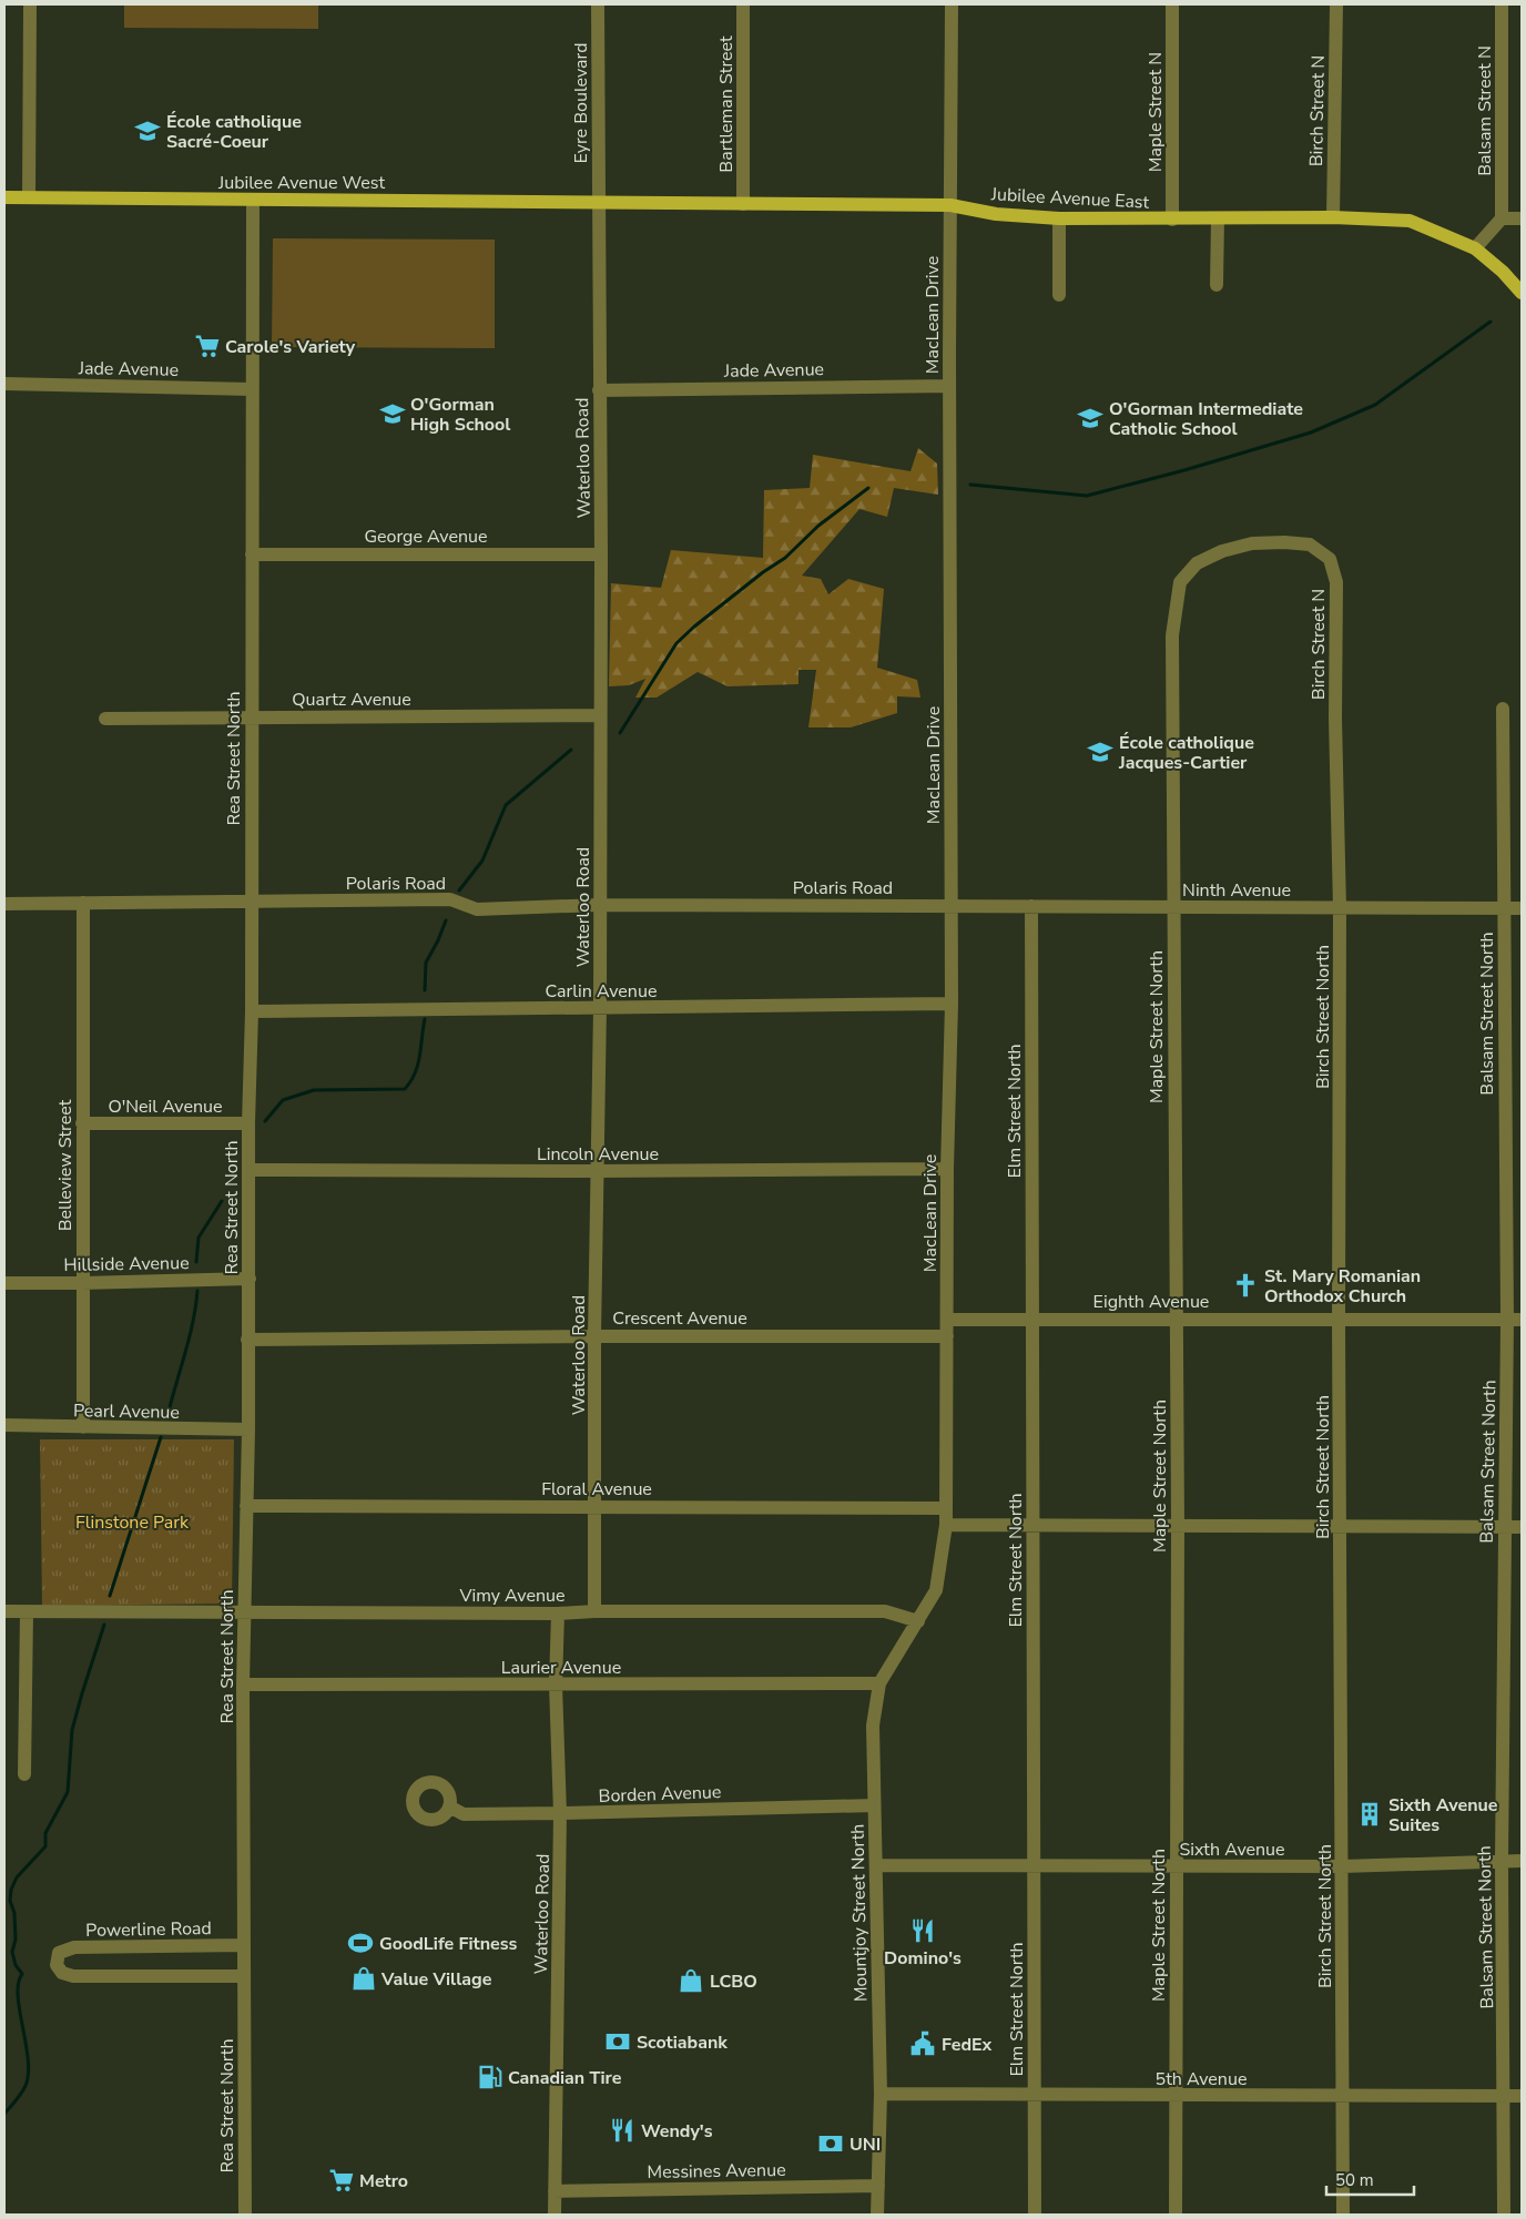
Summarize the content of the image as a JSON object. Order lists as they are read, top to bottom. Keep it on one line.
{"streets":{"main road":["Jubilee Avenue West","Jubilee Avenue East"],"street":["Eyre Boulevard","Bartleman Street","Birch Street N","Balsam Street N","Maple Street N","MacLean Drive","Jade Avenue","Waterloo Road","George Avenue","Quartz Avenue","Rea Street North","Polaris Road","Ninth Avenue","Carlin Avenue","Balsam Street North","Birch Street North","Maple Street North","O'Neil Avenue","Elm Street North","Lincoln Avenue","Belleview Street","Hillside Avenue","Eighth Avenue","Crescent Avenue","Pearl Avenue","Floral Avenue","Vimy Avenue","Laurier Avenue","Borden Avenue","Sixth Avenue","Mountjoy Street North","Powerline Road","5th Avenue","Messines Avenue"]},"crossings":[["Eyre Boulevard","Jubilee Avenue West"],["Eyre Boulevard","Jubilee Avenue East"],["Eyre Boulevard","Waterloo Road"],["Bartleman Street","Jubilee Avenue East"],["Birch Street N","Jubilee Avenue East"],["Birch Street N","Birch Street North"],["Birch Street N","Maple Street North"],["Maple Street N","Jubilee Avenue East"],["Jubilee Avenue West","Jubilee Avenue East"],["Jubilee Avenue West","Waterloo Road"],["Jubilee Avenue West","Rea Street North"],["Jubilee Avenue East","MacLean Drive"],["Jubilee Avenue East","Waterloo Road"],["MacLean Drive","Jade Avenue"],["MacLean Drive","Polaris Road"],["MacLean Drive","Ninth Avenue"],["MacLean Drive","Carlin Avenue"],["MacLean Drive","Lincoln Avenue"],["MacLean Drive","Eighth Avenue"],["MacLean Drive","Crescent Avenue"],["MacLean Drive","Floral Avenue"],["Jade Avenue","Waterloo Road"],["Jade Avenue","Rea Street North"],["Waterloo Road","George Avenue"],["Waterloo Road","Quartz Avenue"],["Waterloo Road","Polaris Road"],["Waterloo Road","Carlin Avenue"],["Waterloo Road","Lincoln Avenue"],["Waterloo Road","Crescent Avenue"],["Waterloo Road","Floral Avenue"],["Waterloo Road","Vimy Avenue"],["Waterloo Road","Laurier Avenue"],["Waterloo Road","Borden Avenue"],["Waterloo Road","Messines Avenue"],["George Avenue","Rea Street North"],["Quartz Avenue","Rea Street North"],["Rea Street North","Polaris Road"],["Rea Street North","Carlin Avenue"],["Rea Street North","O'Neil Avenue"],["Rea Street North","Lincoln Avenue"],["Rea Street North","Hillside Avenue"],["Rea Street North","Crescent Avenue"],["Rea Street North","Pearl Avenue"],["Rea Street North","Floral Avenue"],["Rea Street North","Vimy Avenue"],["Rea Street North","Laurier Avenue"],["Rea Street North","Powerline Road"],["Polaris Road","Ninth Avenue"],["Polaris Road","Belleview Street"],["Ninth Avenue","Balsam Street North"],["Ninth Avenue","Birch Street North"],["Ninth Avenue","Maple Street North"],["Ninth Avenue","Elm Street North"],["Balsam Street North","Eighth Avenue"],["Balsam Street North","Sixth Avenue"],["Balsam Street North","5th Avenue"],["Birch Street North","Eighth Avenue"],["Birch Street North","Sixth Avenue"],["Birch Street North","5th Avenue"],["Maple Street North","Eighth Avenue"],["Maple Street North","Sixth Avenue"],["Maple Street North","5th Avenue"],["O'Neil Avenue","Belleview Street"],["Elm Street North","Eighth Avenue"],["Elm Street North","Sixth Avenue"],["Elm Street North","5th Avenue"],["Belleview Street","Hillside Avenue"],["Belleview Street","Pearl Avenue"],["Vimy Avenue","Mountjoy Street North"],["Laurier Avenue","Mountjoy Street North"],["Borden Avenue","Mountjoy Street North"],["Sixth Avenue","Mountjoy Street North"],["Mountjoy Street North","5th Avenue"],["Mountjoy Street North","Messines Avenue"]],"parks":["Flinstone Park"],"places":{"school or university":["École catholique Sacré-Coeur","O'Gorman High School","O'Gorman Intermediate Catholic School","École catholique Jacques-Cartier"],"supermarket":["Carole's Variety","Metro"],"church":["St. Mary Romanian Orthodox Church"],"building":["Sixth Avenue Suites"],"restaurant":["Domino's","Wendy's"],"sports":["GoodLife Fitness"],"shop":["Value Village","LCBO"],"bank":["Scotiabank","UNI"],"public building":["FedEx"],"fuel station":["Canadian Tire"]},"scale_bar":"50 m"}
